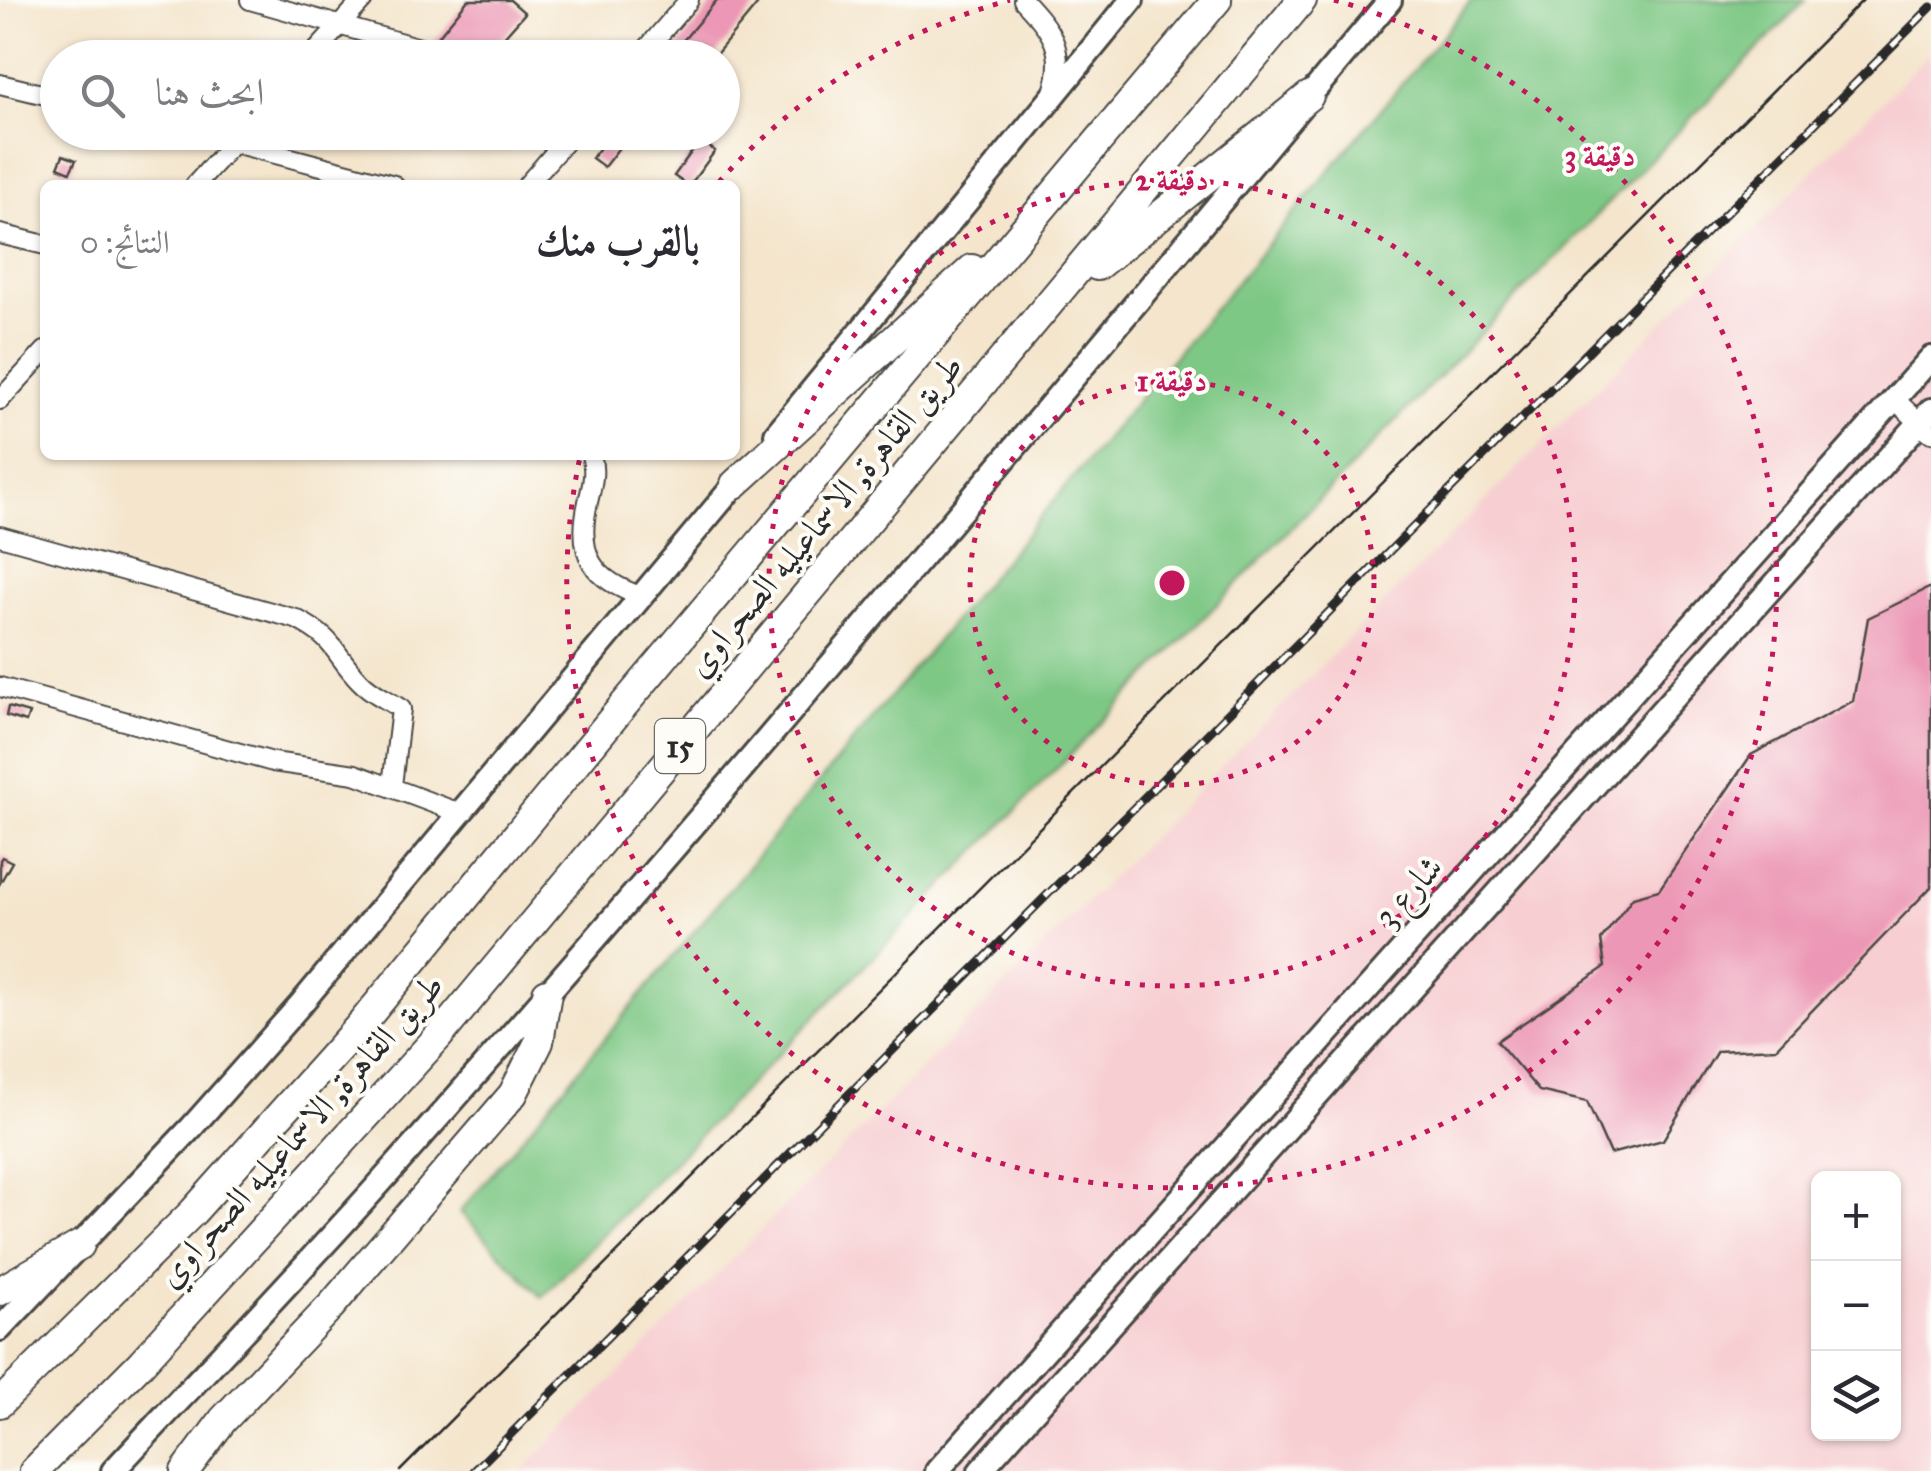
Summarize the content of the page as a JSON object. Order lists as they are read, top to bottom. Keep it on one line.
{"streets":{"highway":["طريق القاهرة, الاسماعيليه الصحراوي","15"],"main road":["شارع 3"]},"page":{"search":"ابحث هنا","heading":["بالقرب منك","النتائج: 0"],"map_buttons":["+","−"]},"rings":["3 دقيقة","2 دقيقة","1 دقيقة"]}
